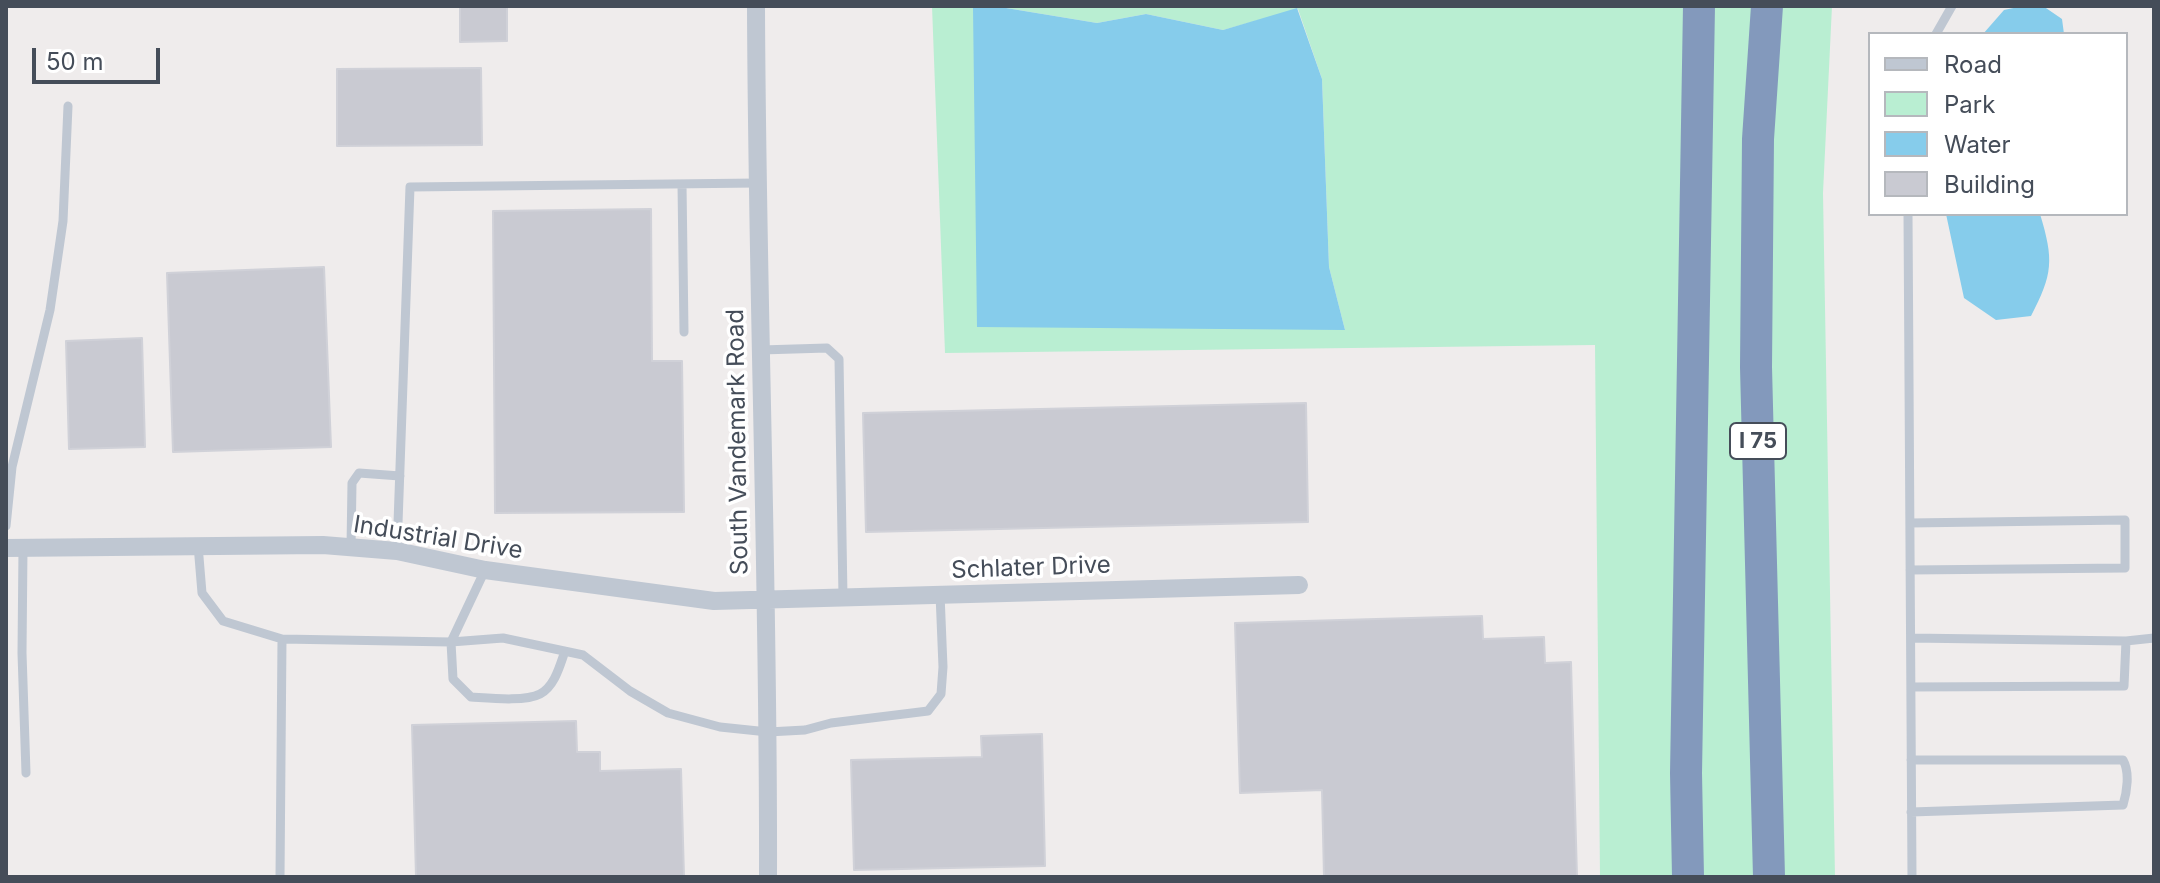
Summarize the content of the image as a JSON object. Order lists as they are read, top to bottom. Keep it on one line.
{"streets":{"highway":["I 75"],"street":["South Vandemark Road","Industrial Drive","Schlater Drive"]},"crossings":[["South Vandemark Road","Industrial Drive"],["South Vandemark Road","Schlater Drive"],["Industrial Drive","Schlater Drive"]],"legend":["Road","Park","Water","Building"],"scale_bar":"50 m"}
